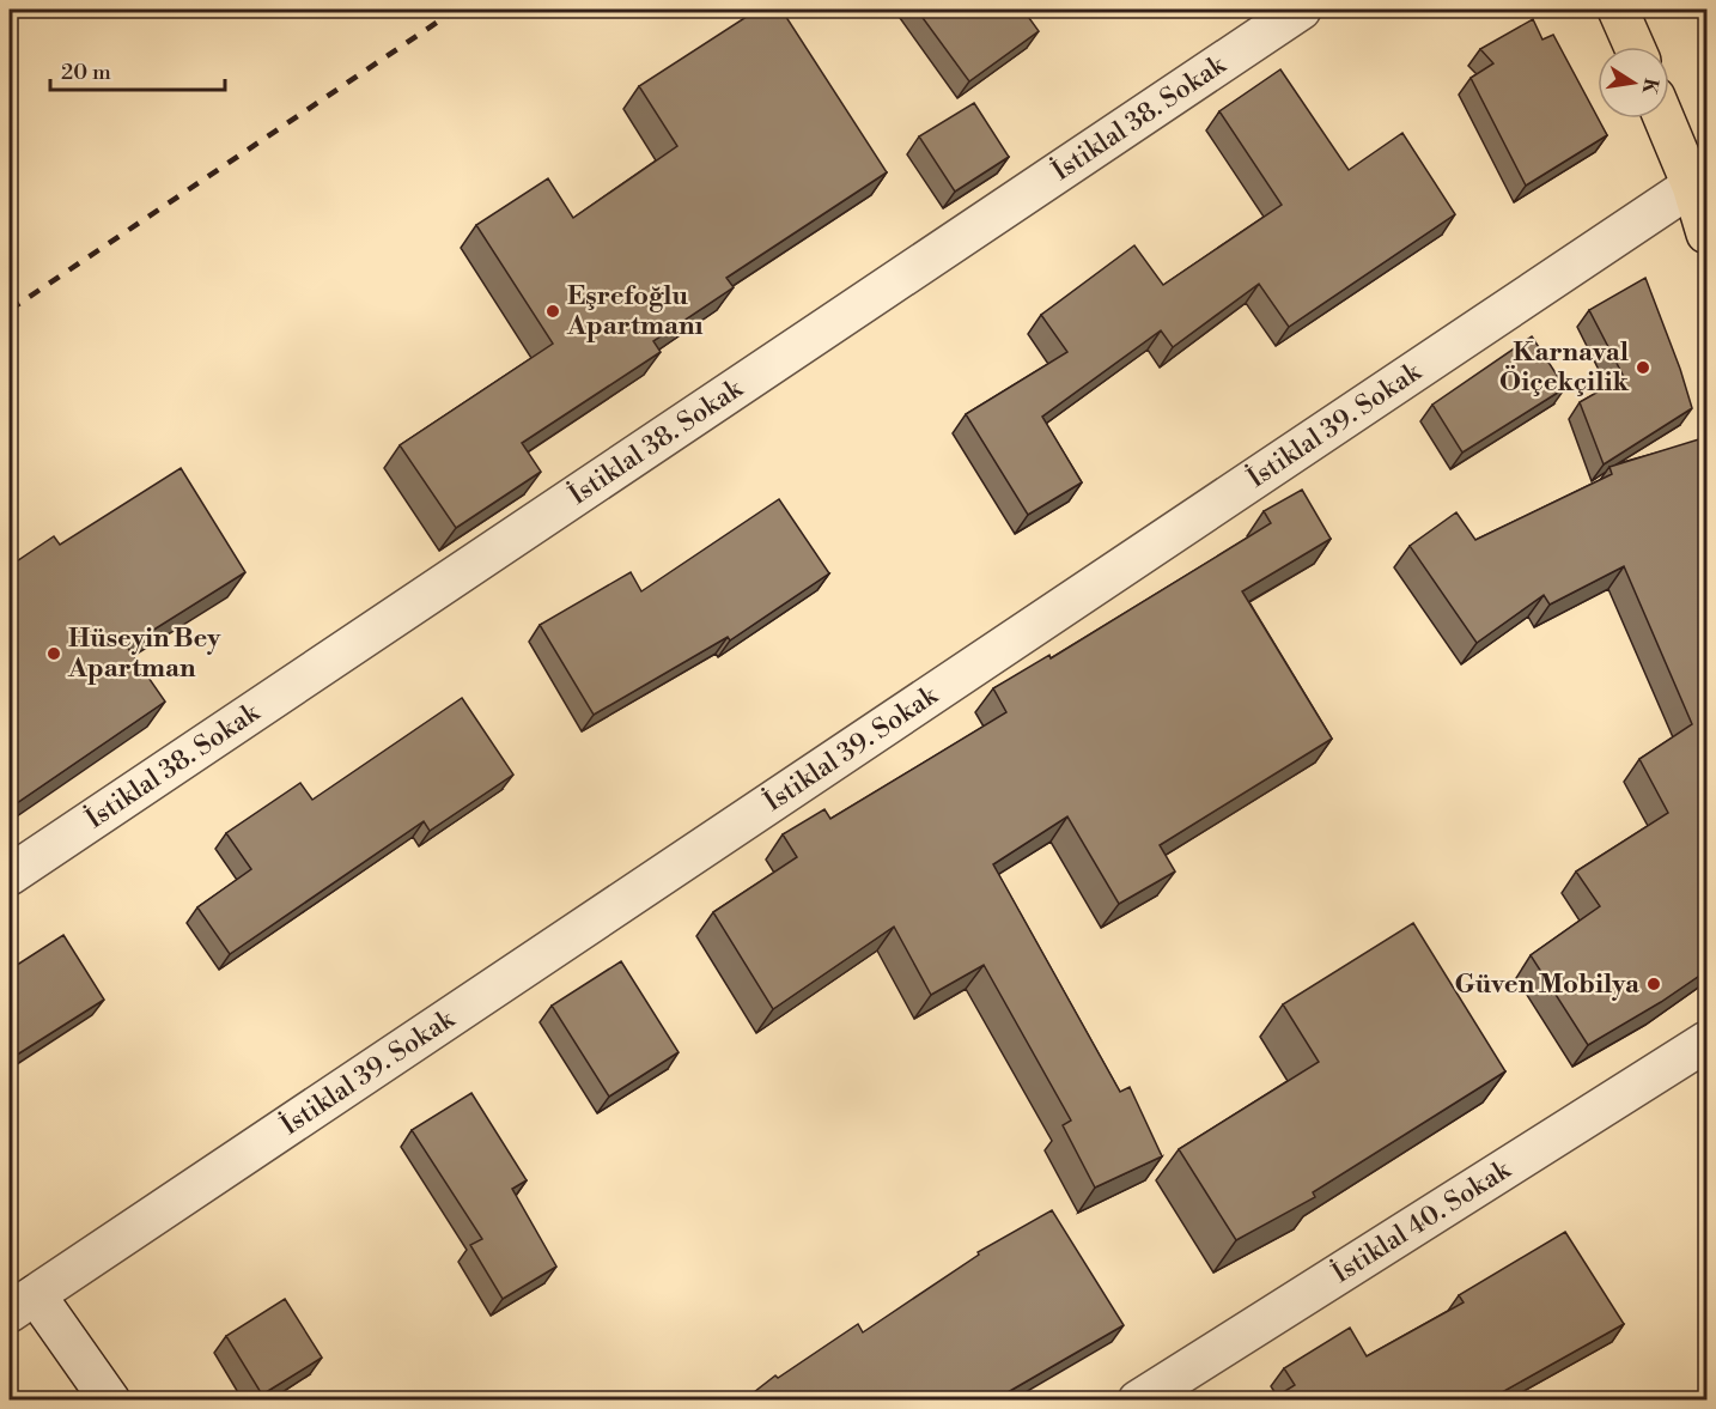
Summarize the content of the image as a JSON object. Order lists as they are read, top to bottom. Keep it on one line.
{"streets":{"street":["İstiklal 38. Sokak","İstiklal 39. Sokak","İstiklal 40. Sokak"]},"places":["Eşrefoğlu Apartmanı","Karnaval Öiçekçilik","Hüseyin Bey Apartman","Güven Mobilya"],"scale_bar":"20 m","north":"right"}
